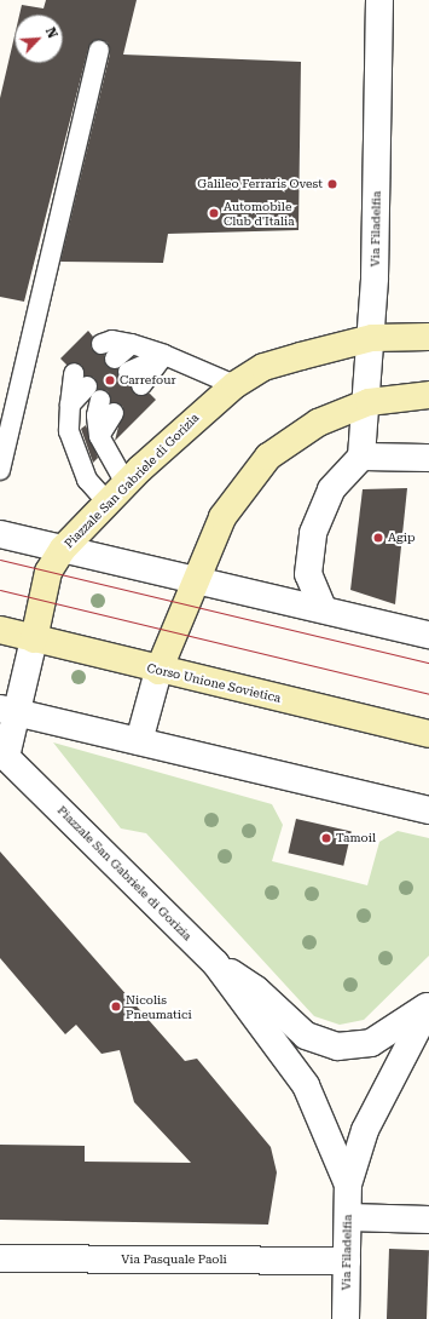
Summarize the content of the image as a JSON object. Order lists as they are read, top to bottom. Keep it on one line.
{"streets":{"main road":["Piazzale San Gabriele di Gorizia","Corso Unione Sovietica"],"street":["Via Filadelfia","Via Pasquale Paoli"]},"crossings":[["Via Filadelfia","Piazzale San Gabriele di Gorizia"],["Via Filadelfia","Via Pasquale Paoli"],["Piazzale San Gabriele di Gorizia","Corso Unione Sovietica"]],"places":["Galileo Ferraris Ovest","Automobile Club d'Italia","Carrefour","Agip","Tamoil","Nicolis Pneumatici"],"north":"top right"}
